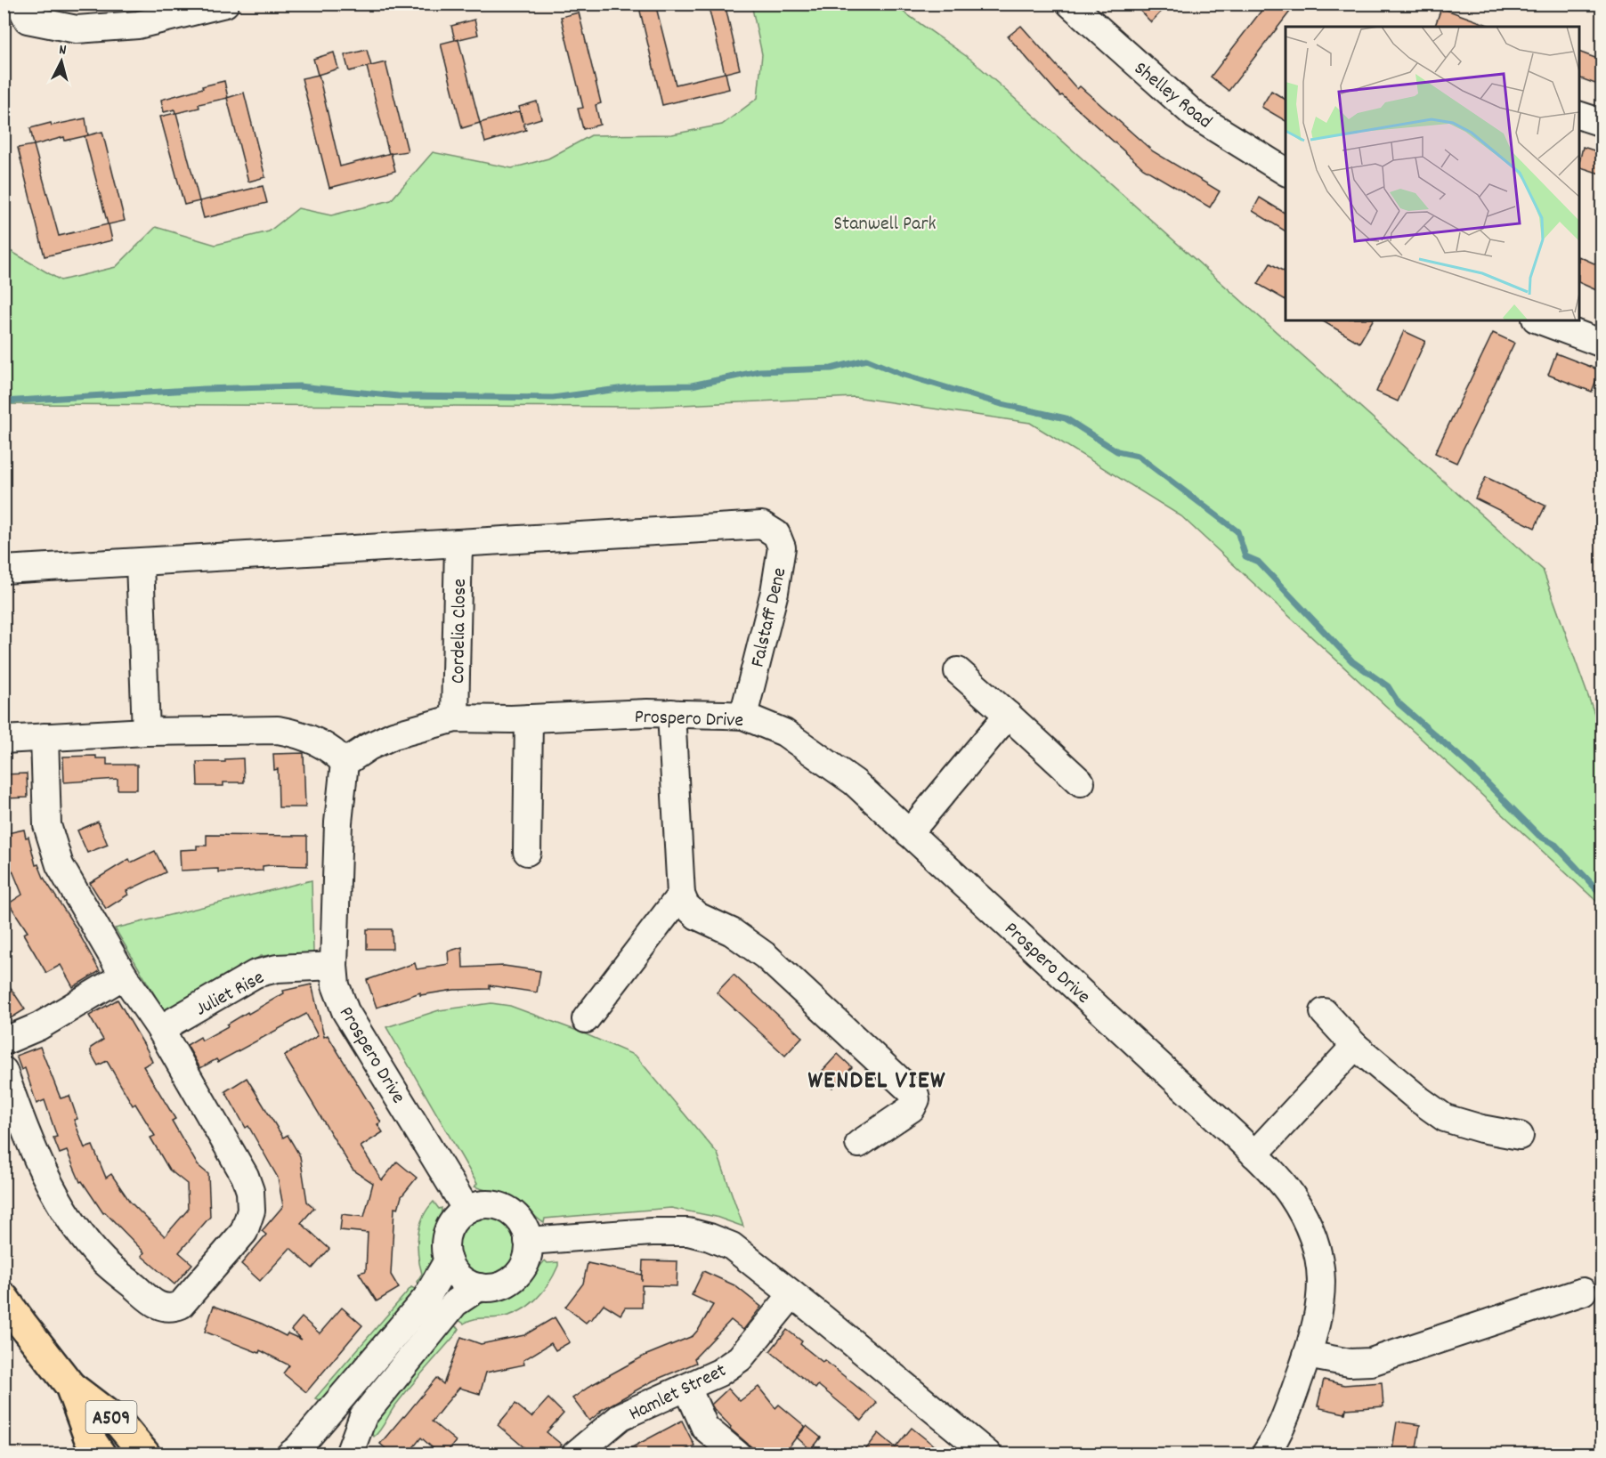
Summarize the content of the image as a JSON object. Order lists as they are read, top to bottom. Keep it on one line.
{"streets":{"highway":["A509"],"street":["Shelley Road","Falstaff Dene","Cordelia Close","Prospero Drive","Juliet Rise","Hamlet Street"]},"crossings":[["Falstaff Dene","Cordelia Close"],["Falstaff Dene","Prospero Drive"],["Cordelia Close","Prospero Drive"],["Prospero Drive","Juliet Rise"]],"districts":["WENDEL VIEW"],"parks":["Stanwell Park"],"north":"top"}
